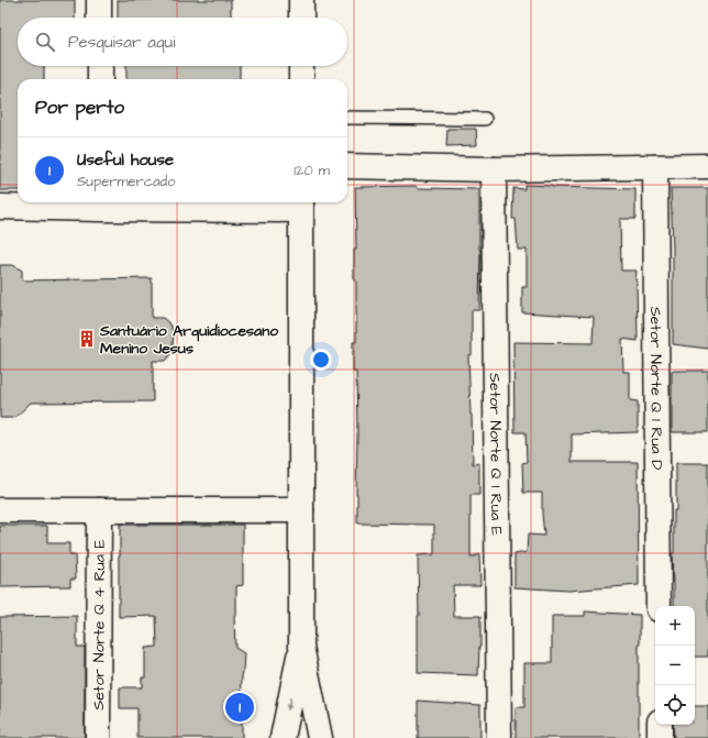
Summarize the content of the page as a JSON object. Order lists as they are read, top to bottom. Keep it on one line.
{"streets":{"street":["Setor Norte Q 1 Rua D","Setor Norte Q 1 Rua E","Setor Norte Q 4 Rua E"]},"places":{"building":["Santuário Arquidiocesano Menino Jesus"]},"page":{"search":"Pesquisar aqui","heading":"Por perto","list":[{"mark":"1","name":"Useful house","note":"Supermercado","value":"120 m"}],"map_buttons":["+","−"],"pins":"1"}}
